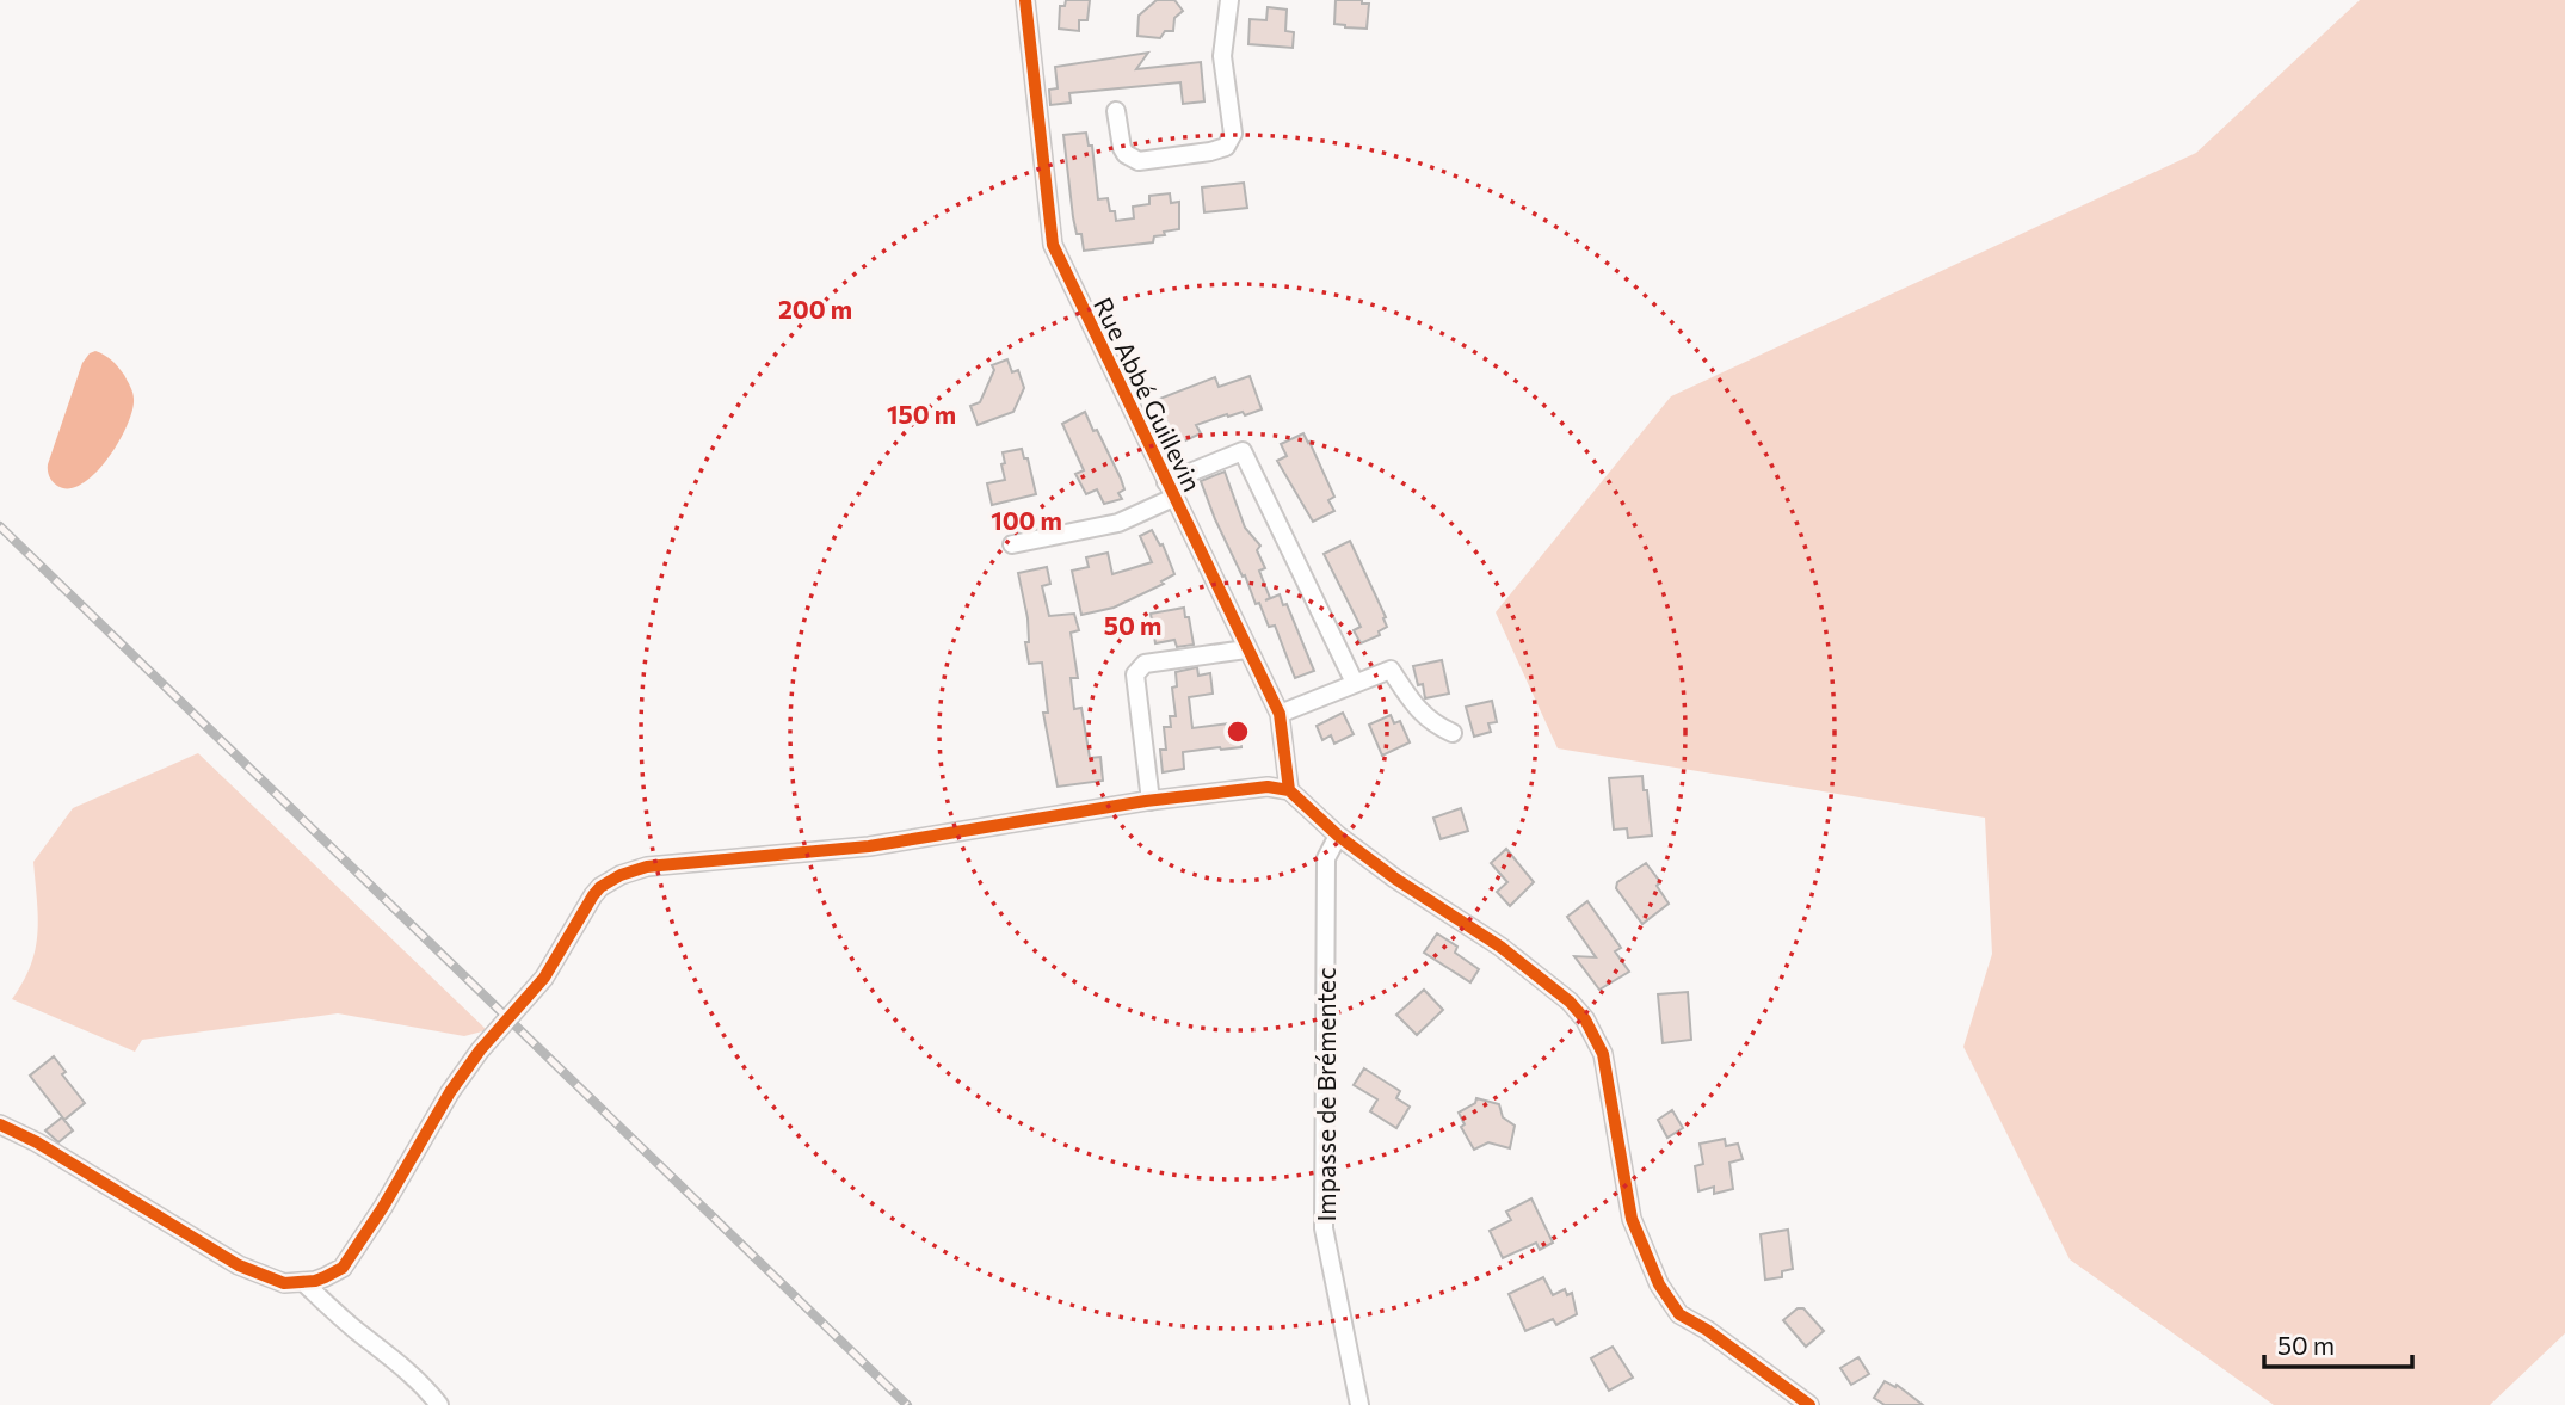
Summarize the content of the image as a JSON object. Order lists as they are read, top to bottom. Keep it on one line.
{"streets":{"street":["Rue Abbé Guillevin","Impasse de Brémentec"]},"scale_bar":"50 m","rings":["200 m","150 m","100 m","50 m"]}
